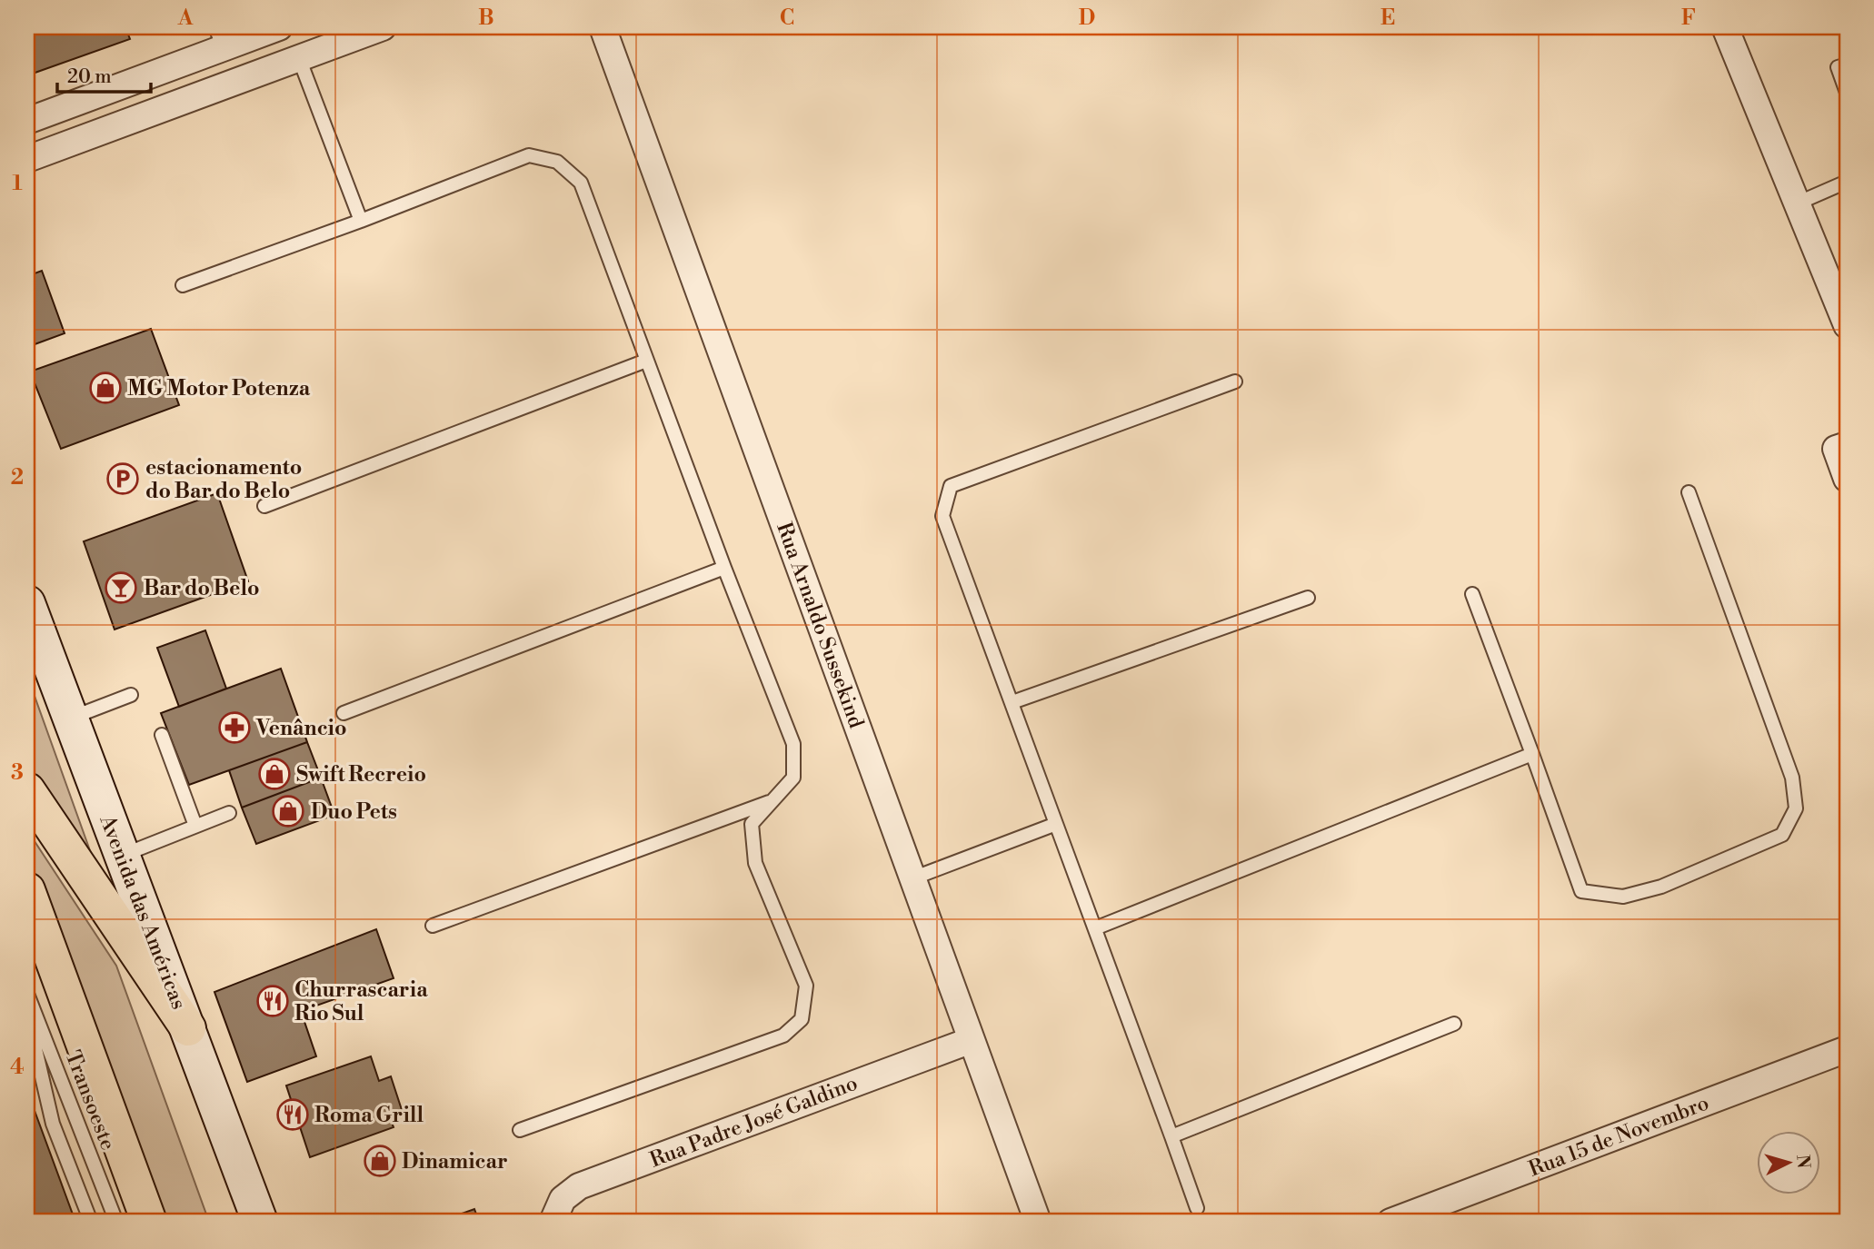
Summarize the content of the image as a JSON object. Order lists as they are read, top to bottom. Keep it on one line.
{"streets":{"main road":["Avenida das Américas"],"street":["Rua Arnaldo Sussekind","Rua Padre José Galdino","Rua 15 de Novembro"],"lane":["Transoeste"]},"crossings":[["Rua Arnaldo Sussekind","Rua Padre José Galdino"]],"places":{"shop":["MG Motor Potenza","Swift Recreio","Duo Pets","Dinamicar"],"parking":["estacionamento do Bar do Belo"],"bar":["Bar do Belo"],"pharmacy":["Venâncio"],"restaurant":["Churrascaria Rio Sul","Roma Grill"]},"scale_bar":"20 m","north":"right","grid":{"columns":["A","B","C","D","E","F"],"rows":["1","2","3","4"]}}
